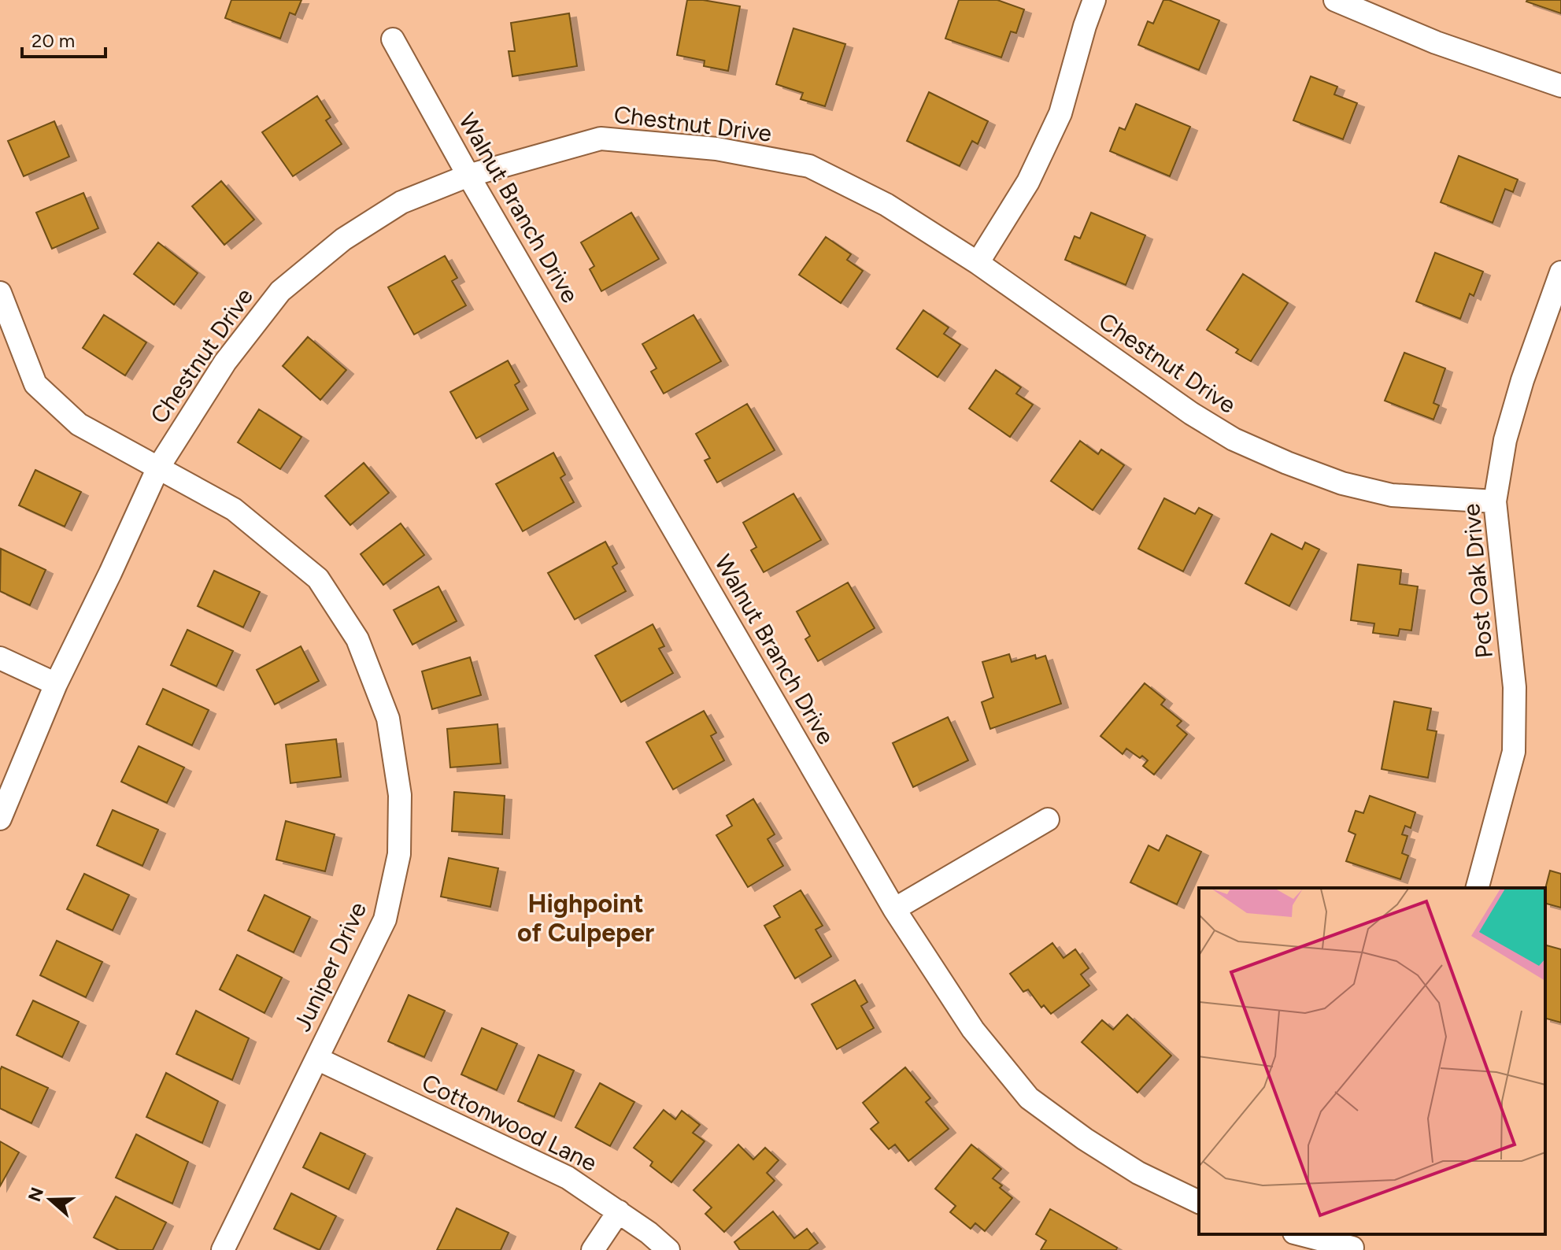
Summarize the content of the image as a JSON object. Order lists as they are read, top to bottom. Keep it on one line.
{"streets":{"street":["Chestnut Drive","Walnut Branch Drive","Post Oak Drive","Juniper Drive","Cottonwood Lane"]},"crossings":[["Chestnut Drive","Walnut Branch Drive"],["Chestnut Drive","Post Oak Drive"],["Chestnut Drive","Juniper Drive"],["Juniper Drive","Cottonwood Lane"]],"districts":["Highpoint of Culpeper"],"scale_bar":"20 m","north":"left"}
